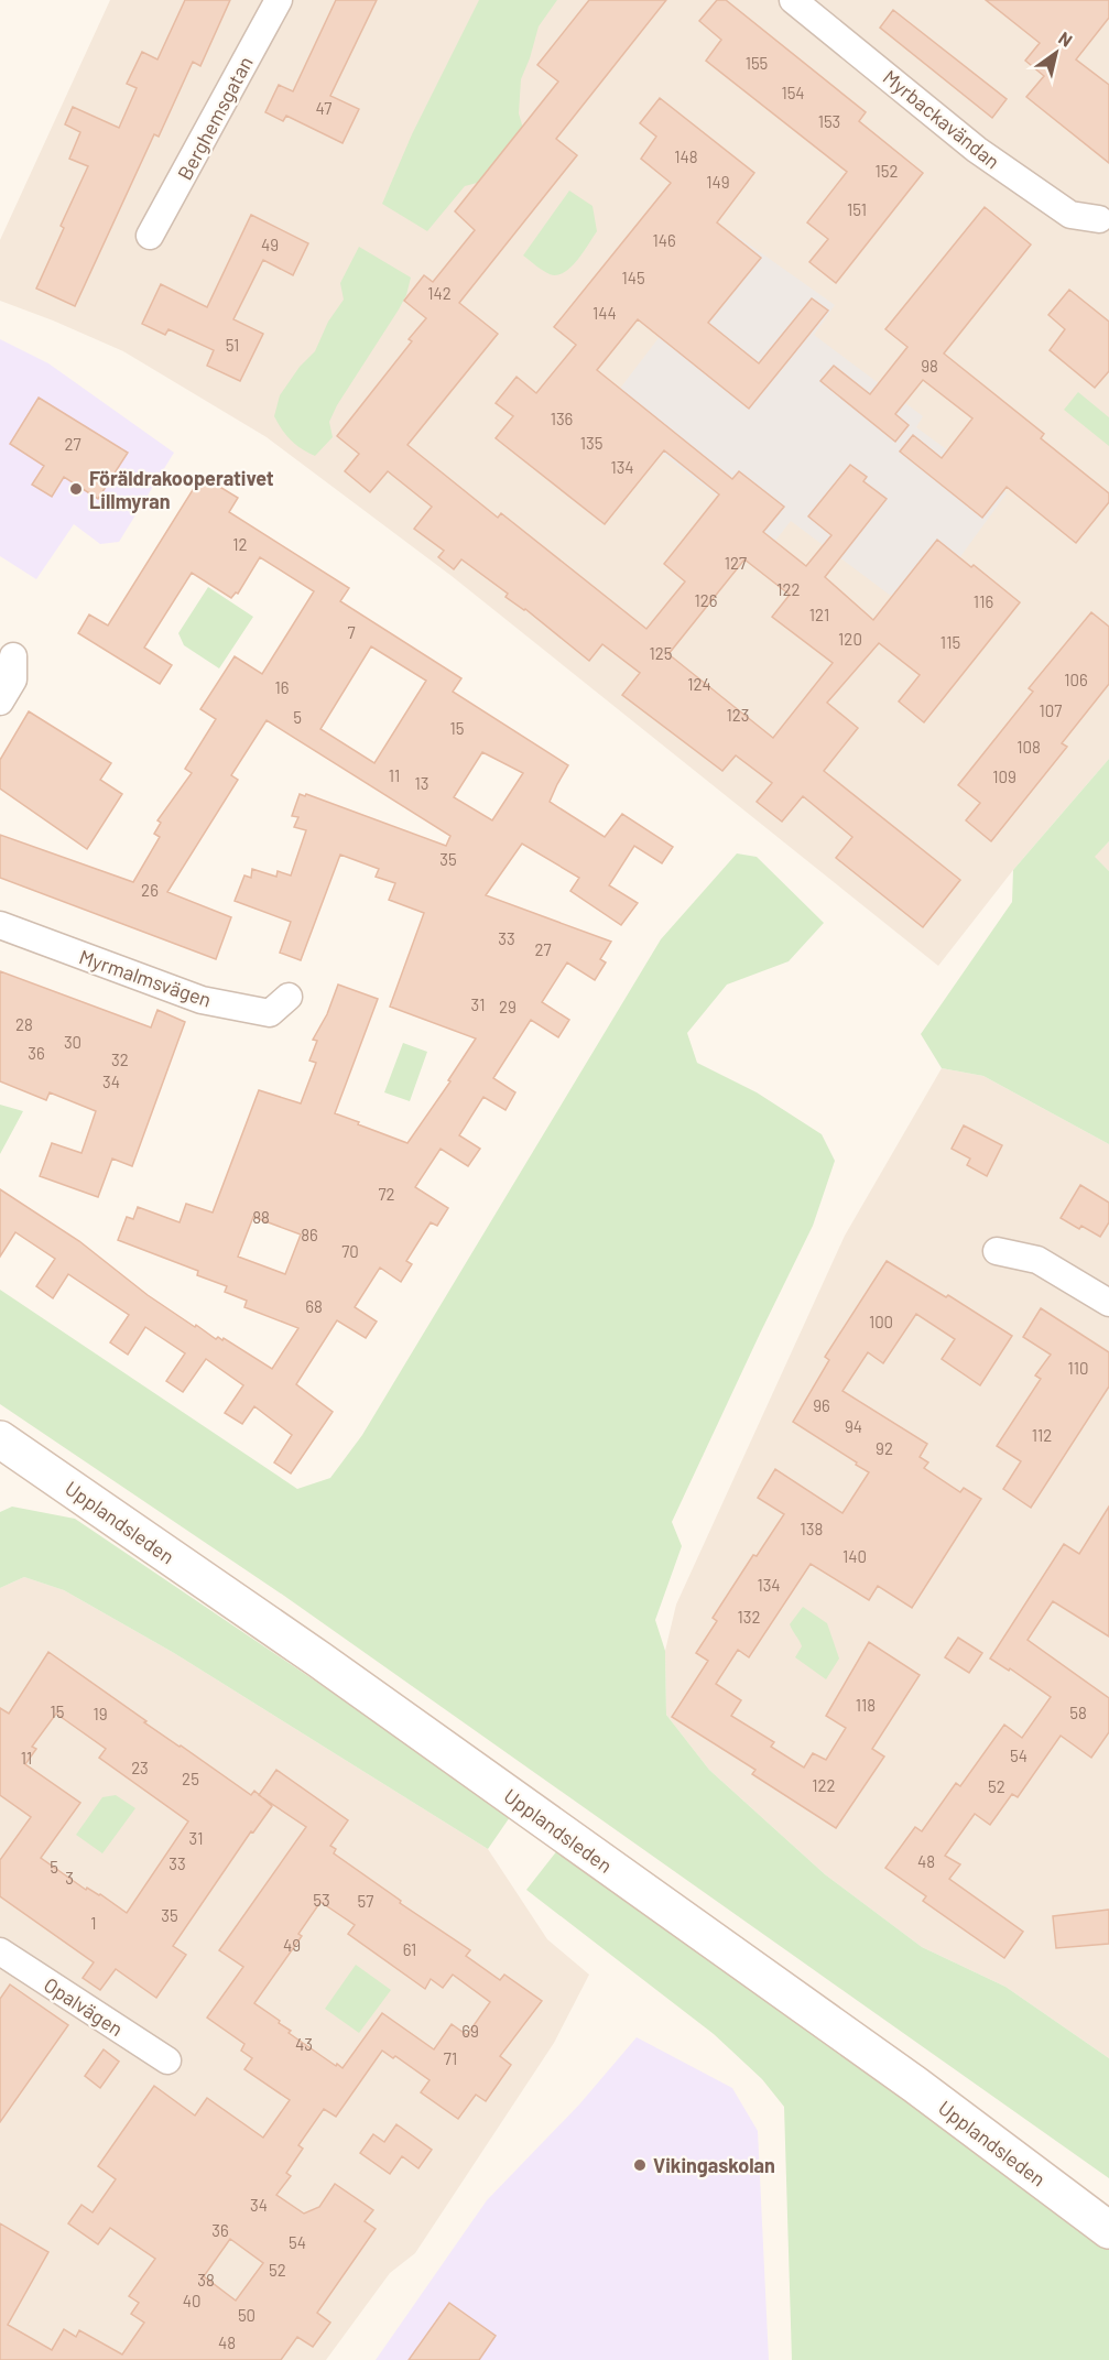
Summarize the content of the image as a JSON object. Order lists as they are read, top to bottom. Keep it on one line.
{"streets":{"street":["Berghemsgatan","Myrbackavändan","Myrmalmsvägen","Upplandsleden","Opalvägen"]},"places":["Föräldrakooperativet Lillmyran","Vikingaskolan"],"house_numbers":["155","154","47","153","148","152","149","151","146","49","145","142","144","51","98","136","135","27","134","12","127","122","126","116","121","7","120","115","125","106","124","16","107","123","5","15","108","11","109","13","35","26","33","27","31","29","28","30","36","32","34","72","88","86","70","68","100","110","96","94","112","92","138","140","134","132","118","15","58","19","54","11","23","25","122","52","31","48","33","5","3","53","57","35","1","49","61","69","43","71","34","36","54","52","38","40","50","48"],"north":"top right"}
